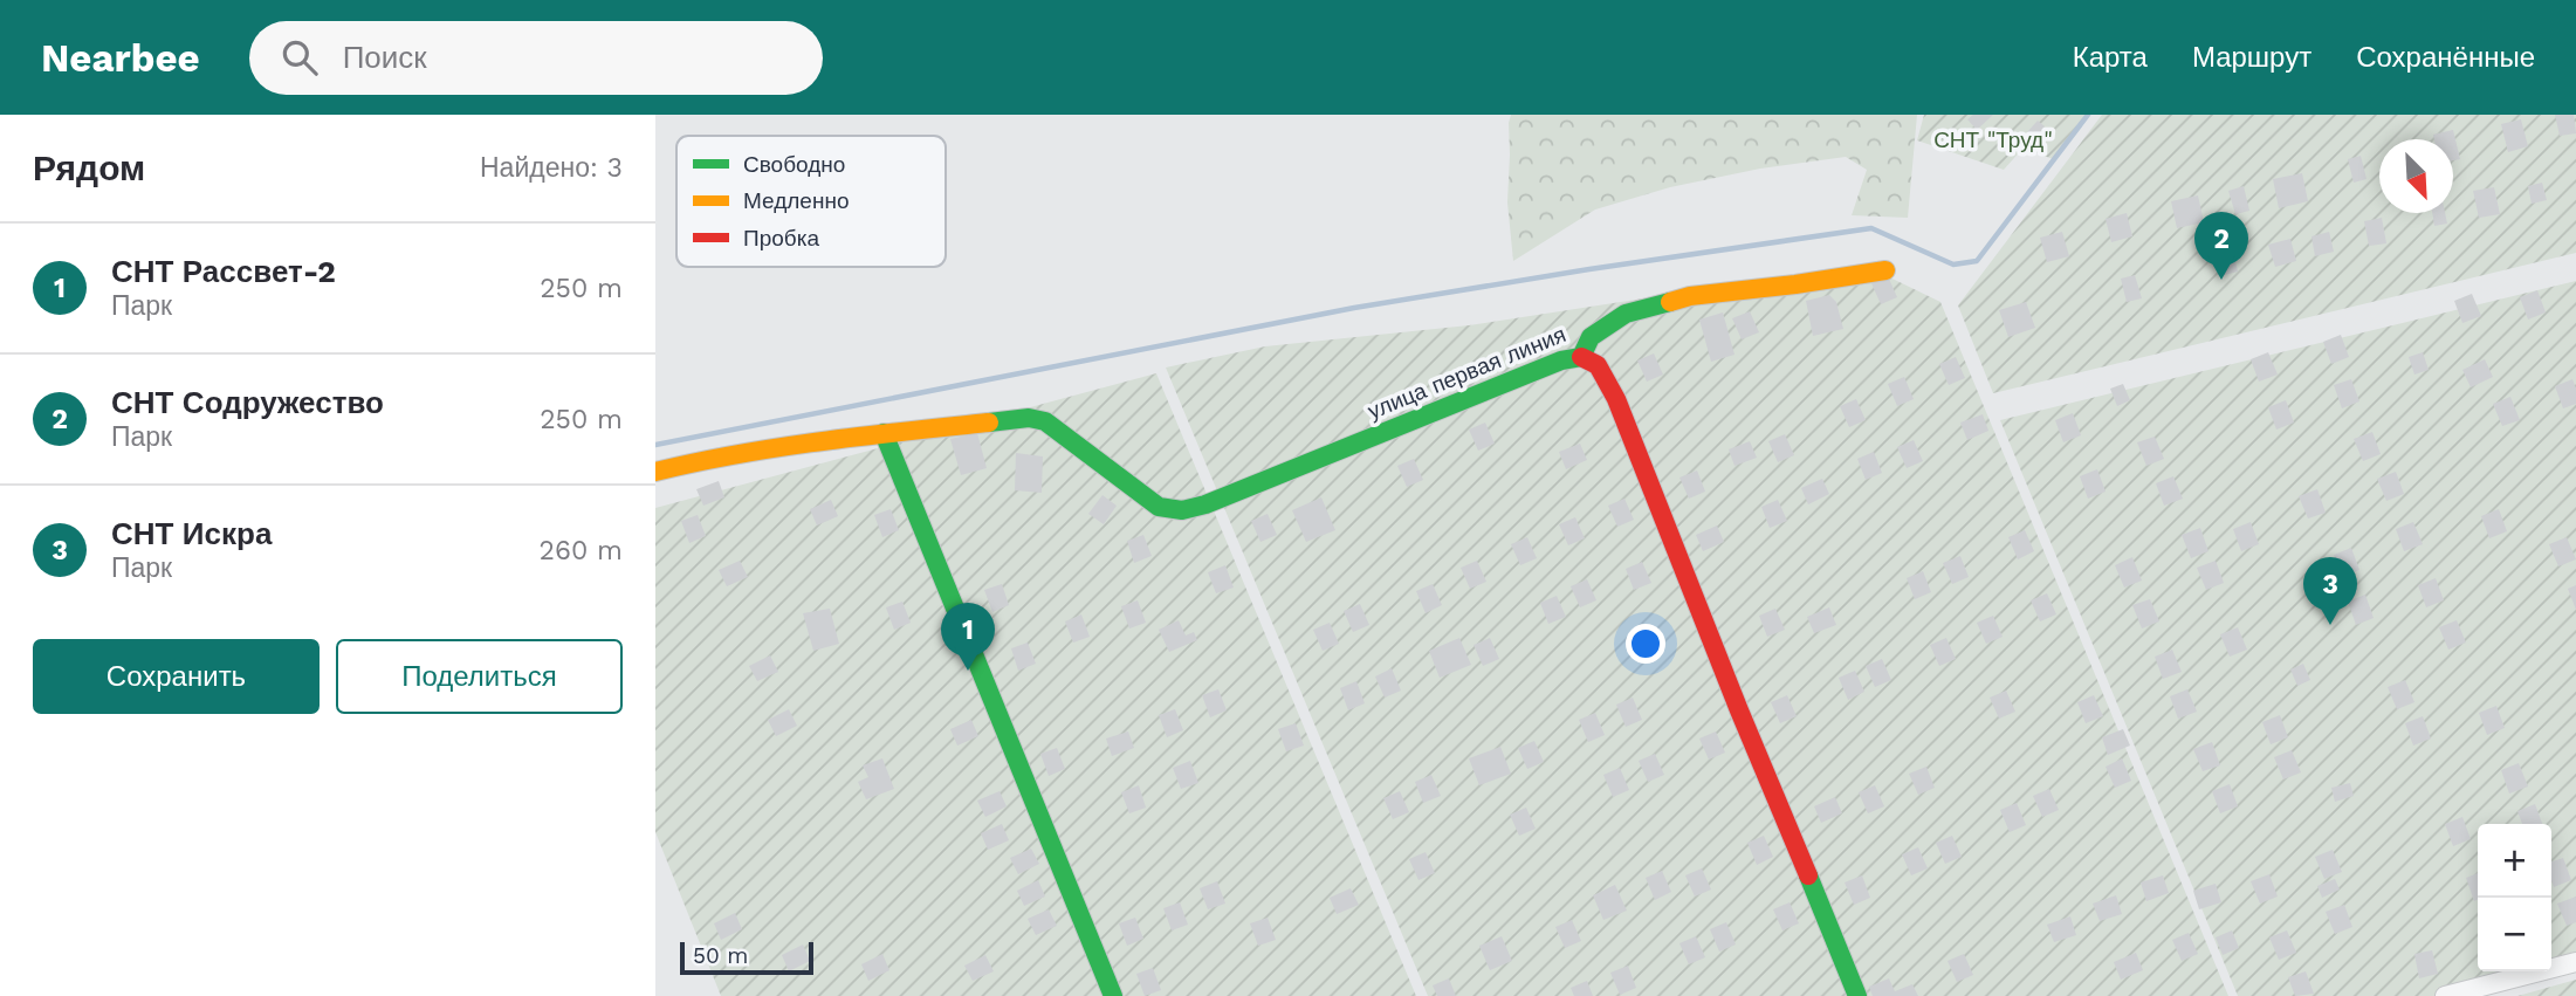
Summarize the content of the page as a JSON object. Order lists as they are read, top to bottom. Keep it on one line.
{"streets":{"street":["улица первая линия"]},"parks":["СНТ \"Труд\""],"legend":["Свободно","Медленно","Пробка"],"scale_bar":"50 m","north":"bottom right","page":{"header":"Nearbee","search":"Поиск","nav":["Карта","Маршрут","Сохранённые"],"heading":["Рядом","Найдено: 3"],"pins":["2","3","1"],"list":[{"mark":"1","name":"СНТ Рассвет-2","note":"Парк","value":"250 m"},{"mark":"2","name":"СНТ Содружество","note":"Парк","value":"250 m"},{"mark":"3","name":"СНТ Искра","note":"Парк","value":"260 m"}],"buttons":["Сохранить","Поделиться"],"map_buttons":["+","−"],"scale":"50 m"}}
